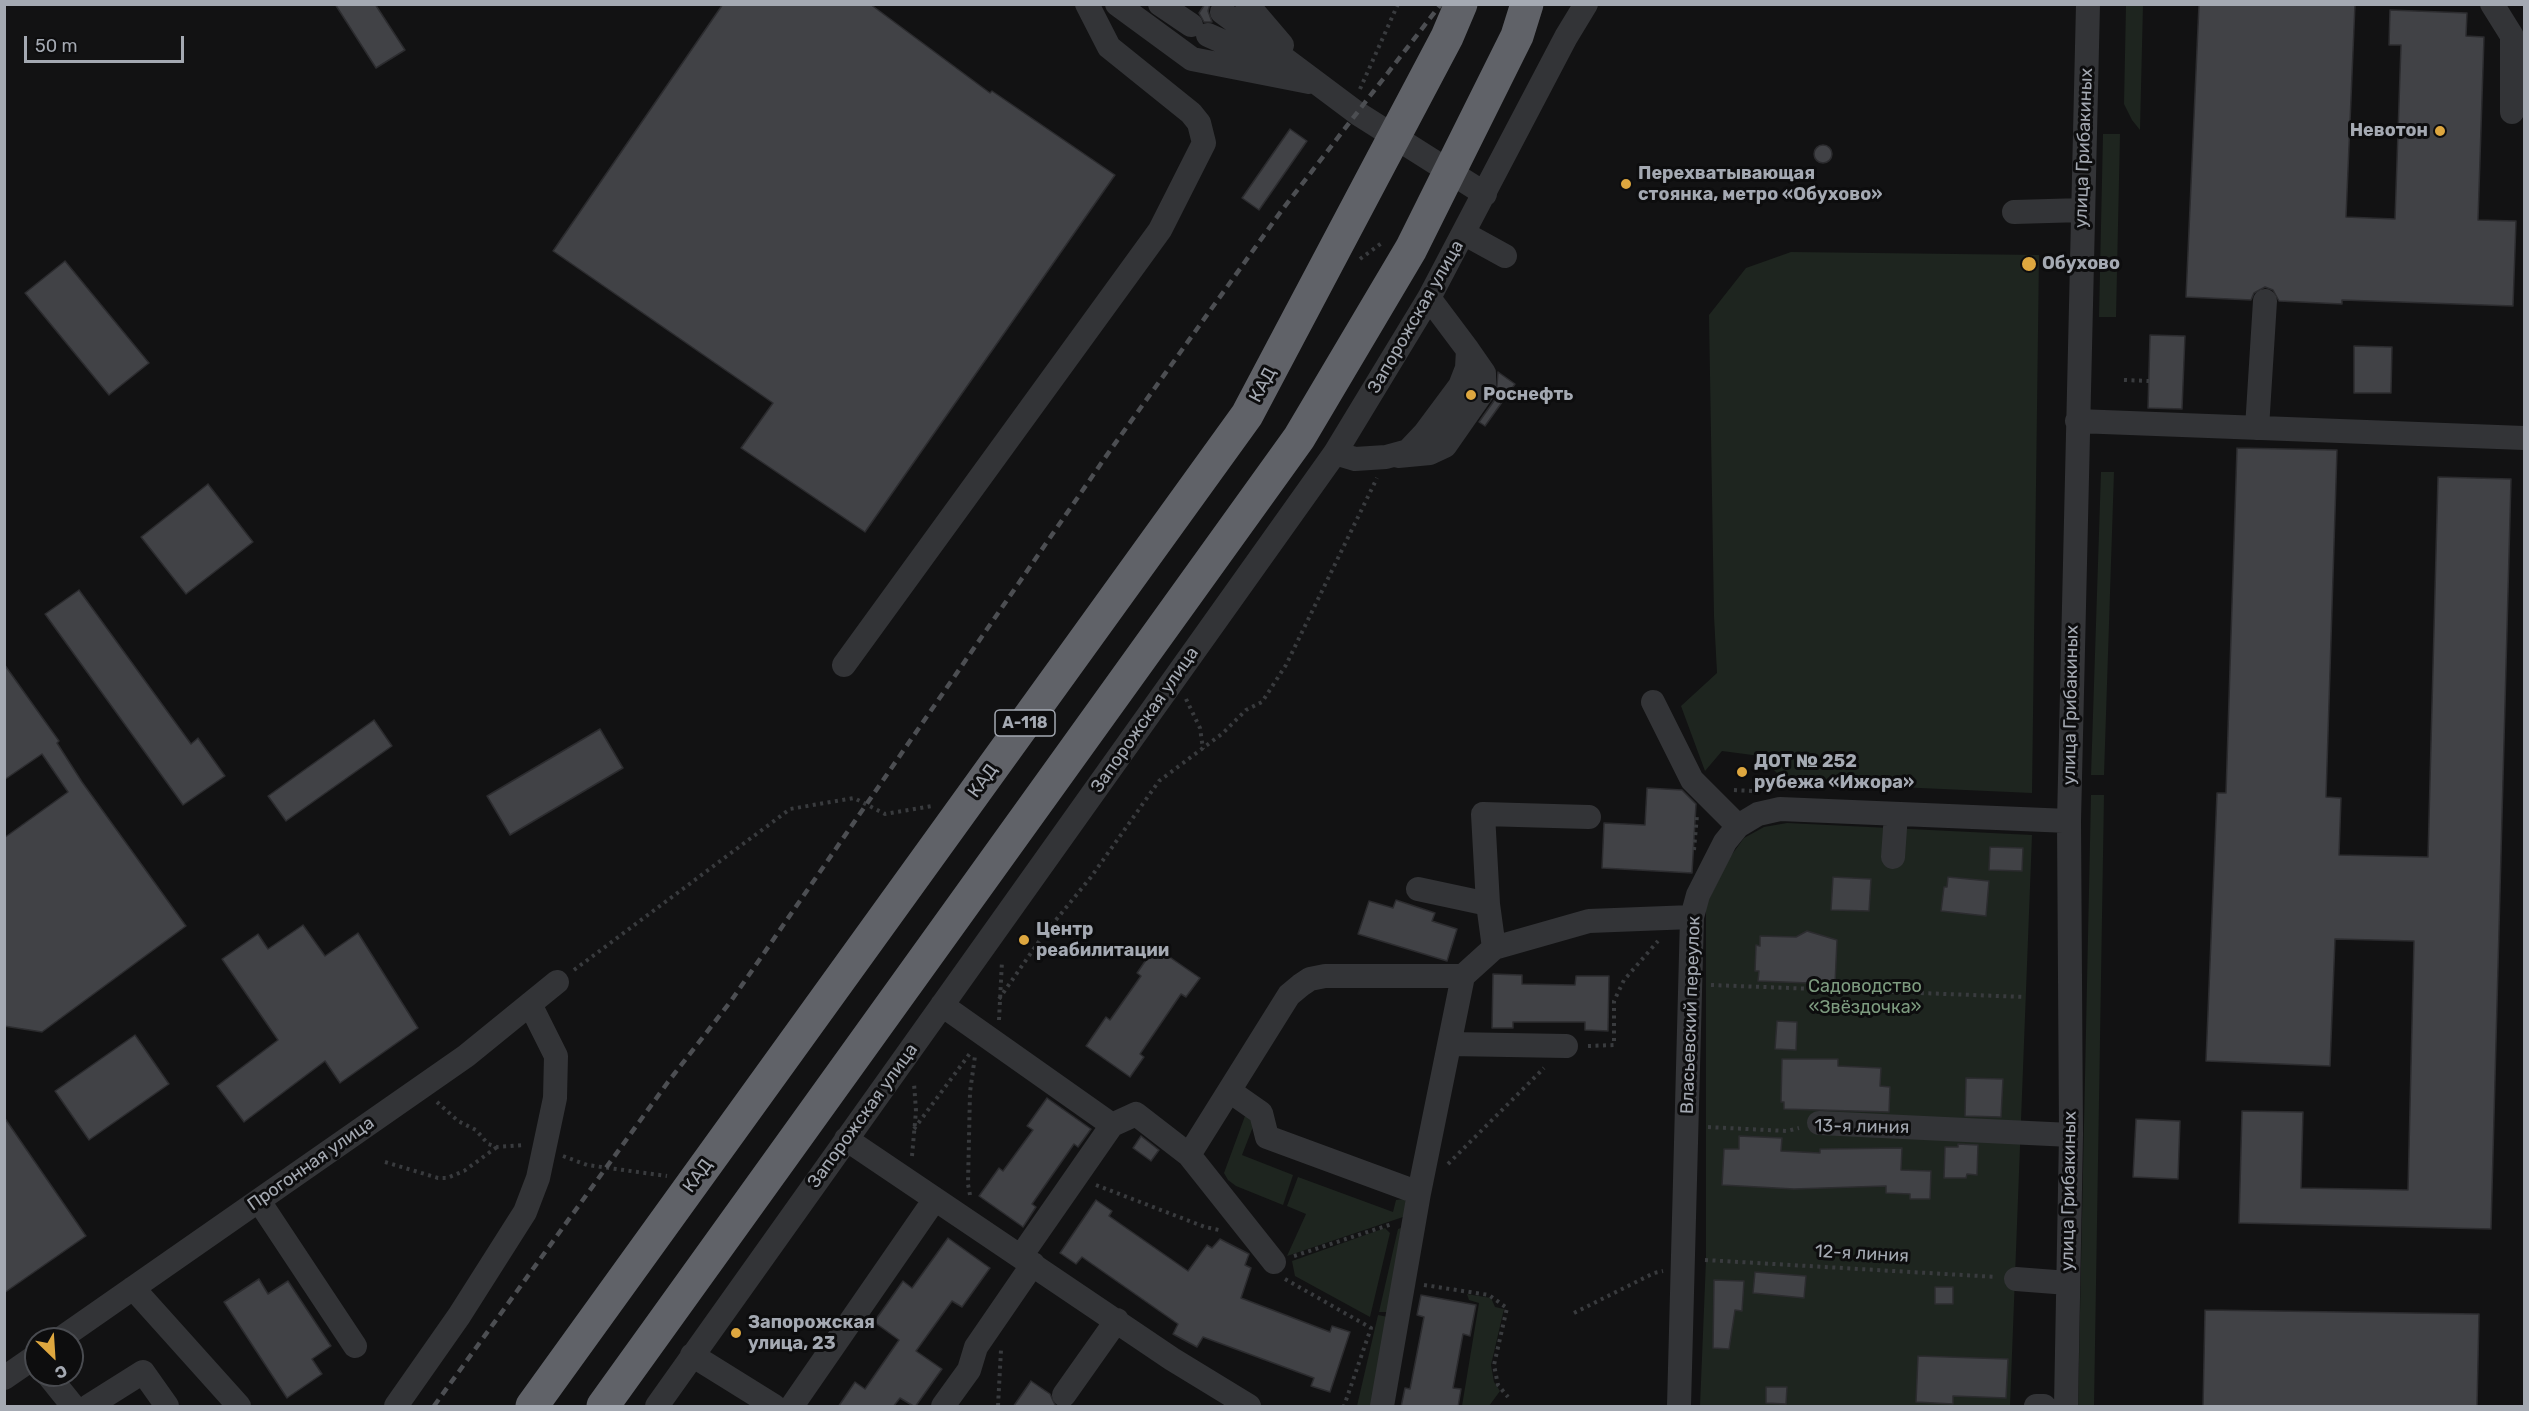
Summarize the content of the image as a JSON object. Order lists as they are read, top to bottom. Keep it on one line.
{"streets":{"highway":["КАД","А-118"],"street":["улица Грибакиных","Запорожская улица","Власьевский переулок","13-я линия","Прогонная улица"],"path":["12-я линия"]},"crossings":[["улица Грибакиных","Власьевский переулок"],["улица Грибакиных","13-я линия"]],"parks":["Садоводство «Звёздочка»"],"places":["Невотон","Перехватывающая стоянка, метро «Обухово»","Обухово","Роснефть","ДОТ № 252 рубежа «Ижора»","Центр реабилитации","Запорожская улица, 23"],"scale_bar":"50 m","north":"bottom right"}
